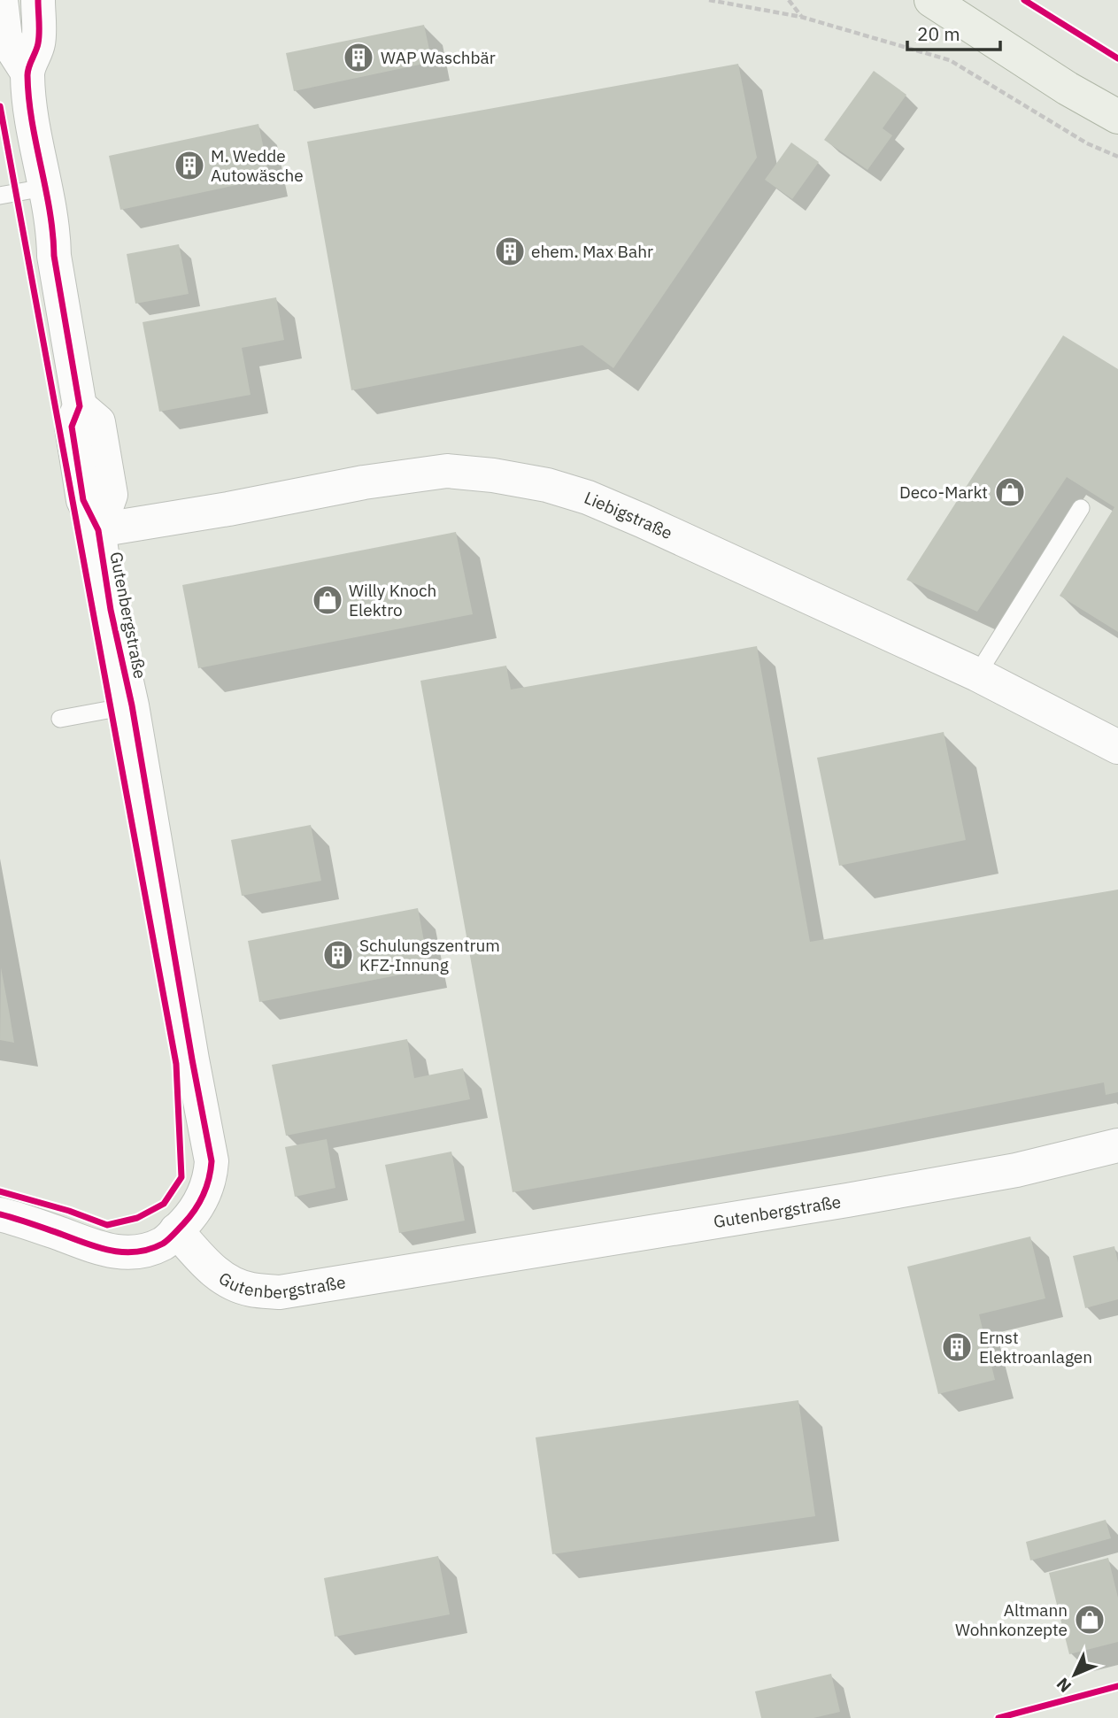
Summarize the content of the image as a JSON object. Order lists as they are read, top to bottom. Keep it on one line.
{"streets":{"street":["Liebigstraße","Gutenbergstraße"]},"crossings":[["Liebigstraße","Gutenbergstraße"]],"places":{"building":["WAP Waschbär","M. Wedde Autowäsche","ehem. Max Bahr","Schulungszentrum KFZ-Innung","Ernst Elektroanlagen"],"shop":["Deco-Markt","Willy Knoch Elektro","Altmann Wohnkonzepte"]},"scale_bar":"20 m","north":"bottom left"}
